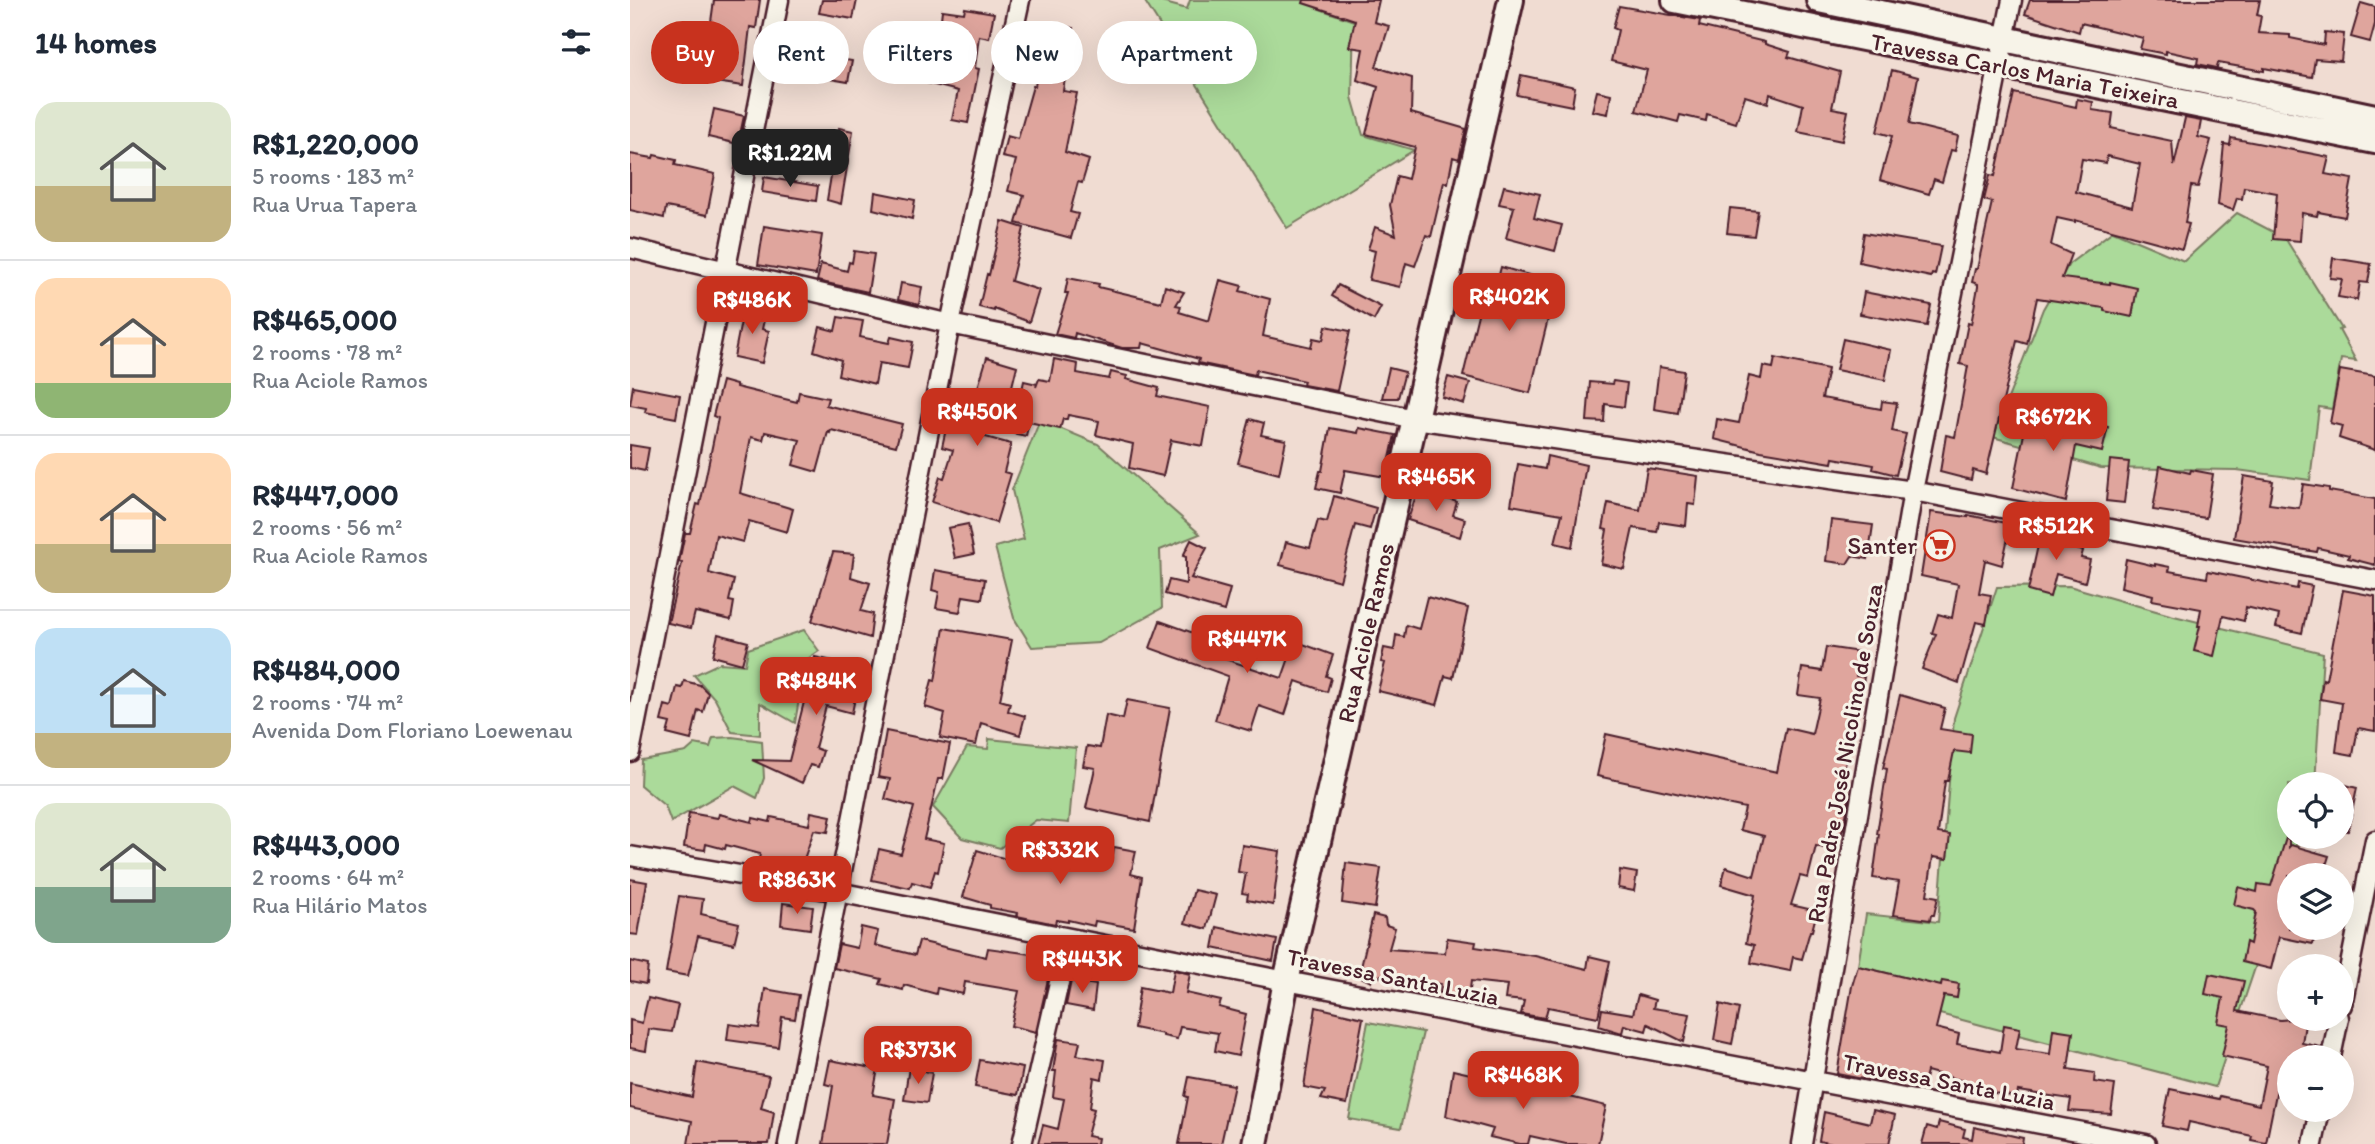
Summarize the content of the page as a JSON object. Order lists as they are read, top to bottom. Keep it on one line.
{"streets":{"main road":["Travessa Carlos Maria Teixeira","Rua Aciole Ramos"],"street":["Rua Padre José Nicolino de Souza","Travessa Santa Luzia"]},"crossings":[["Travessa Carlos Maria Teixeira","Rua Padre José Nicolino de Souza"],["Rua Aciole Ramos","Travessa Santa Luzia"],["Rua Padre José Nicolino de Souza","Travessa Santa Luzia"]],"places":{"supermarket":["Santer"]},"page":{"heading":"14 homes","chip":["Buy","Rent","Filters","New","Apartment"],"list":[{"name":"R$1,220,000","note":"5 rooms · 183 m² · Rua Urua Tapera"},{"name":"R$465,000","note":"2 rooms · 78 m² · Rua Aciole Ramos"},{"name":"R$447,000","note":"2 rooms · 56 m² · Rua Aciole Ramos"},{"name":"R$484,000","note":"2 rooms · 74 m² · Avenida Dom Floriano Loewenau"},{"name":"R$443,000","note":"2 rooms · 64 m² · Rua Hilário Matos"}],"price":["R$1.22M","R$402K","R$486K","R$450K","R$672K","R$465K","R$512K","R$447K","R$484K","R$332K","R$863K","R$443K","R$373K","R$468K"],"map_buttons":["+","−"]}}
